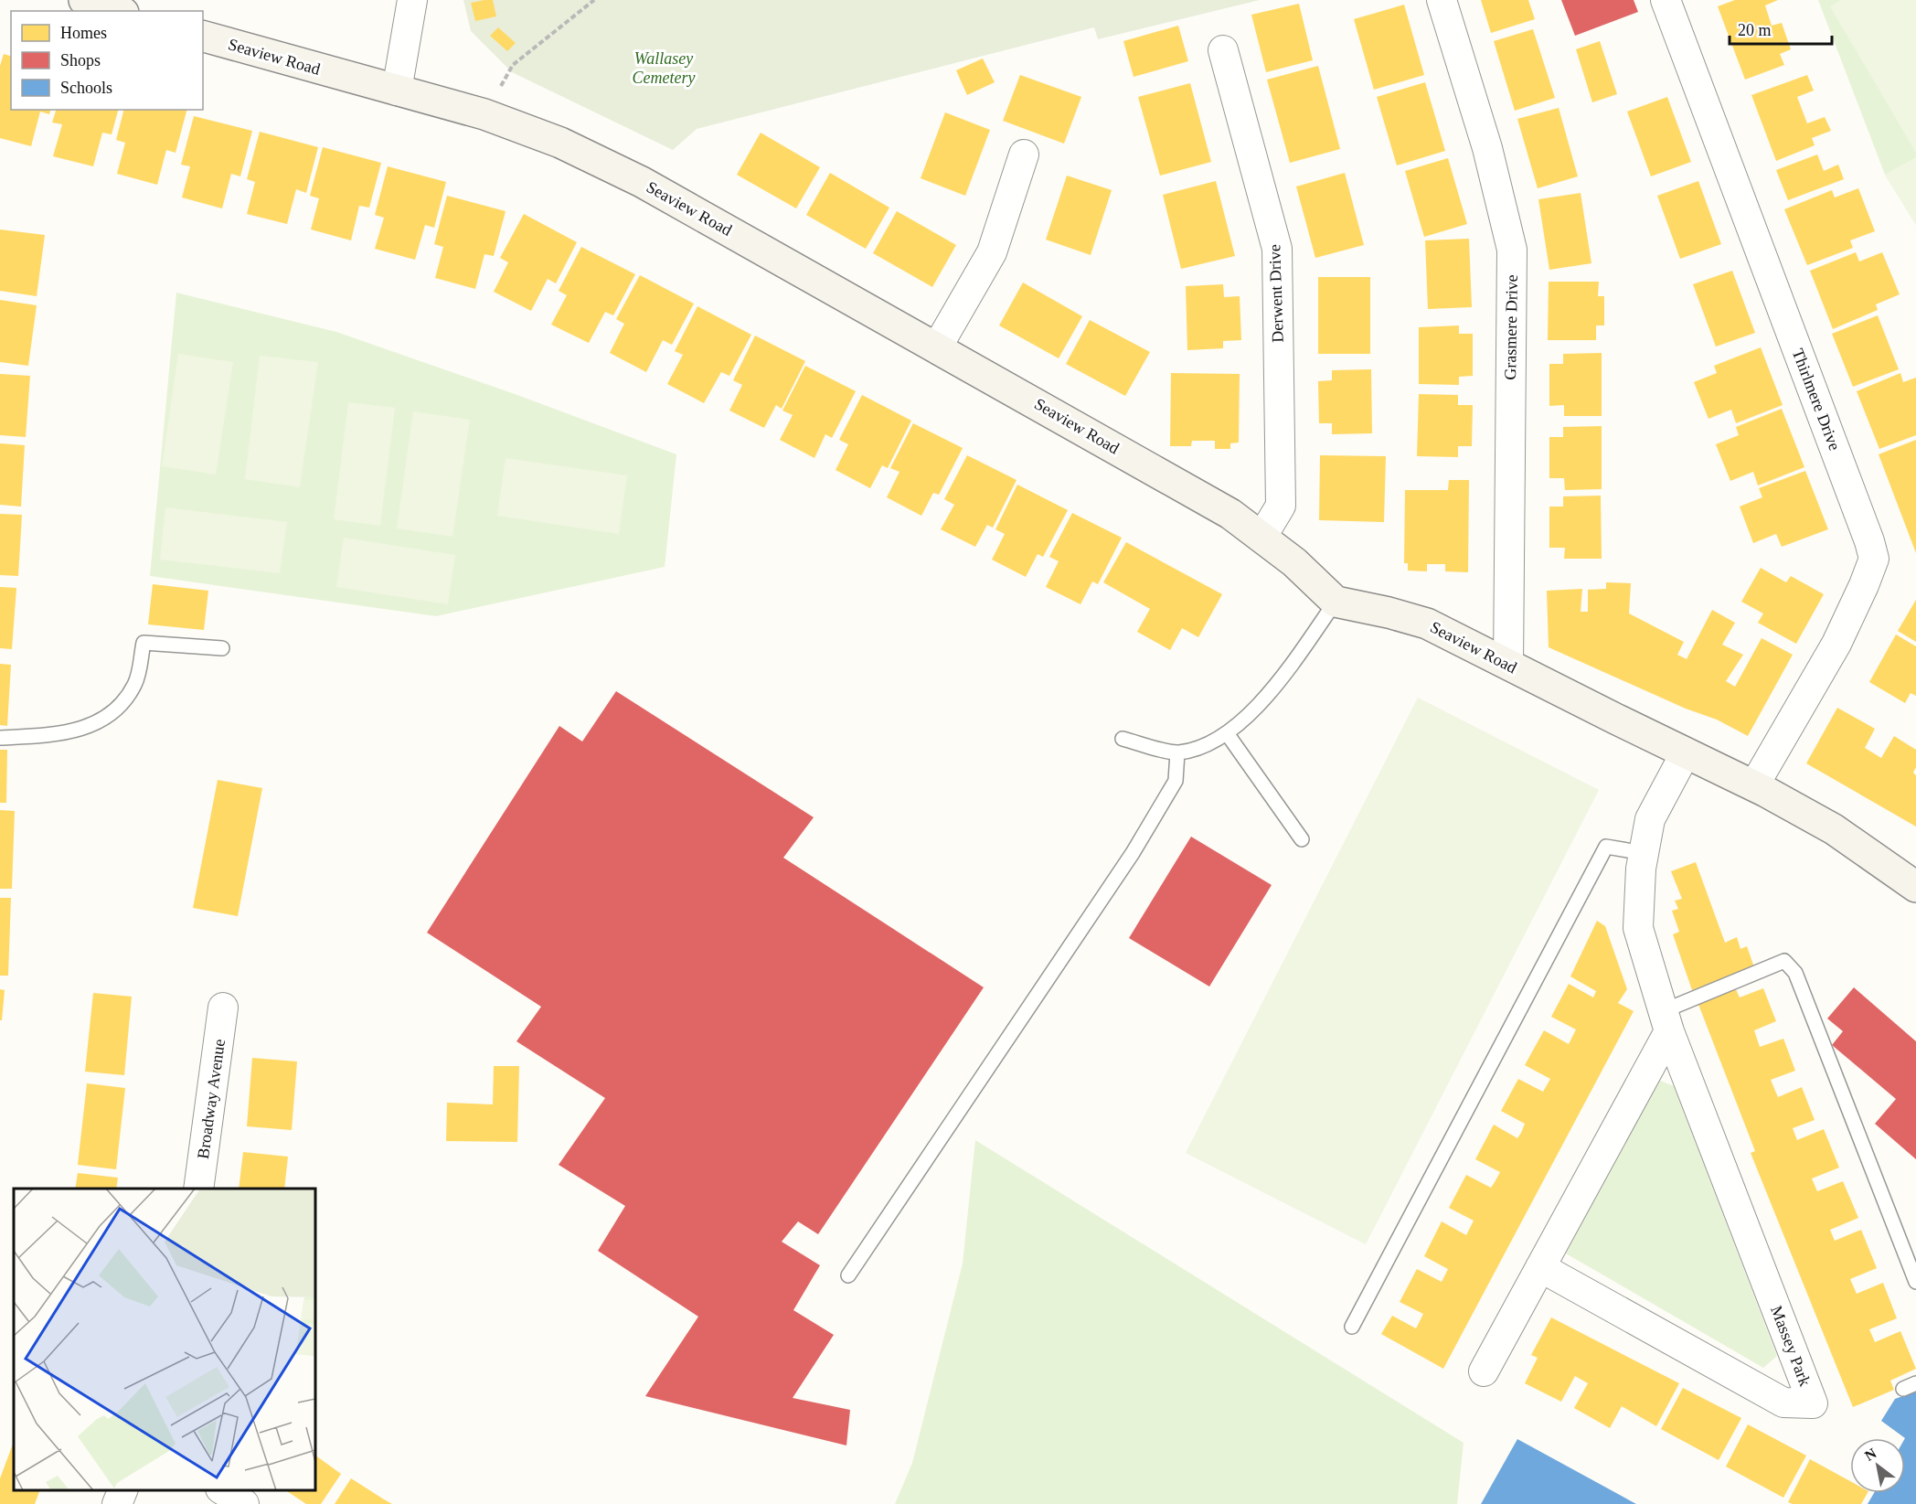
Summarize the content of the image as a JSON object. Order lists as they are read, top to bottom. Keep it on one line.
{"streets":{"street":["Seaview Road","Derwent Drive","Grasmere Drive","Thirlmere Drive","Broadway Avenue","Massey Park"]},"crossings":[["Seaview Road","Derwent Drive"],["Seaview Road","Grasmere Drive"],["Seaview Road","Thirlmere Drive"],["Seaview Road","Massey Park"]],"parks":["Wallasey Cemetery"],"legend":["Homes","Shops","Schools"],"scale_bar":"20 m","north":"top left"}
